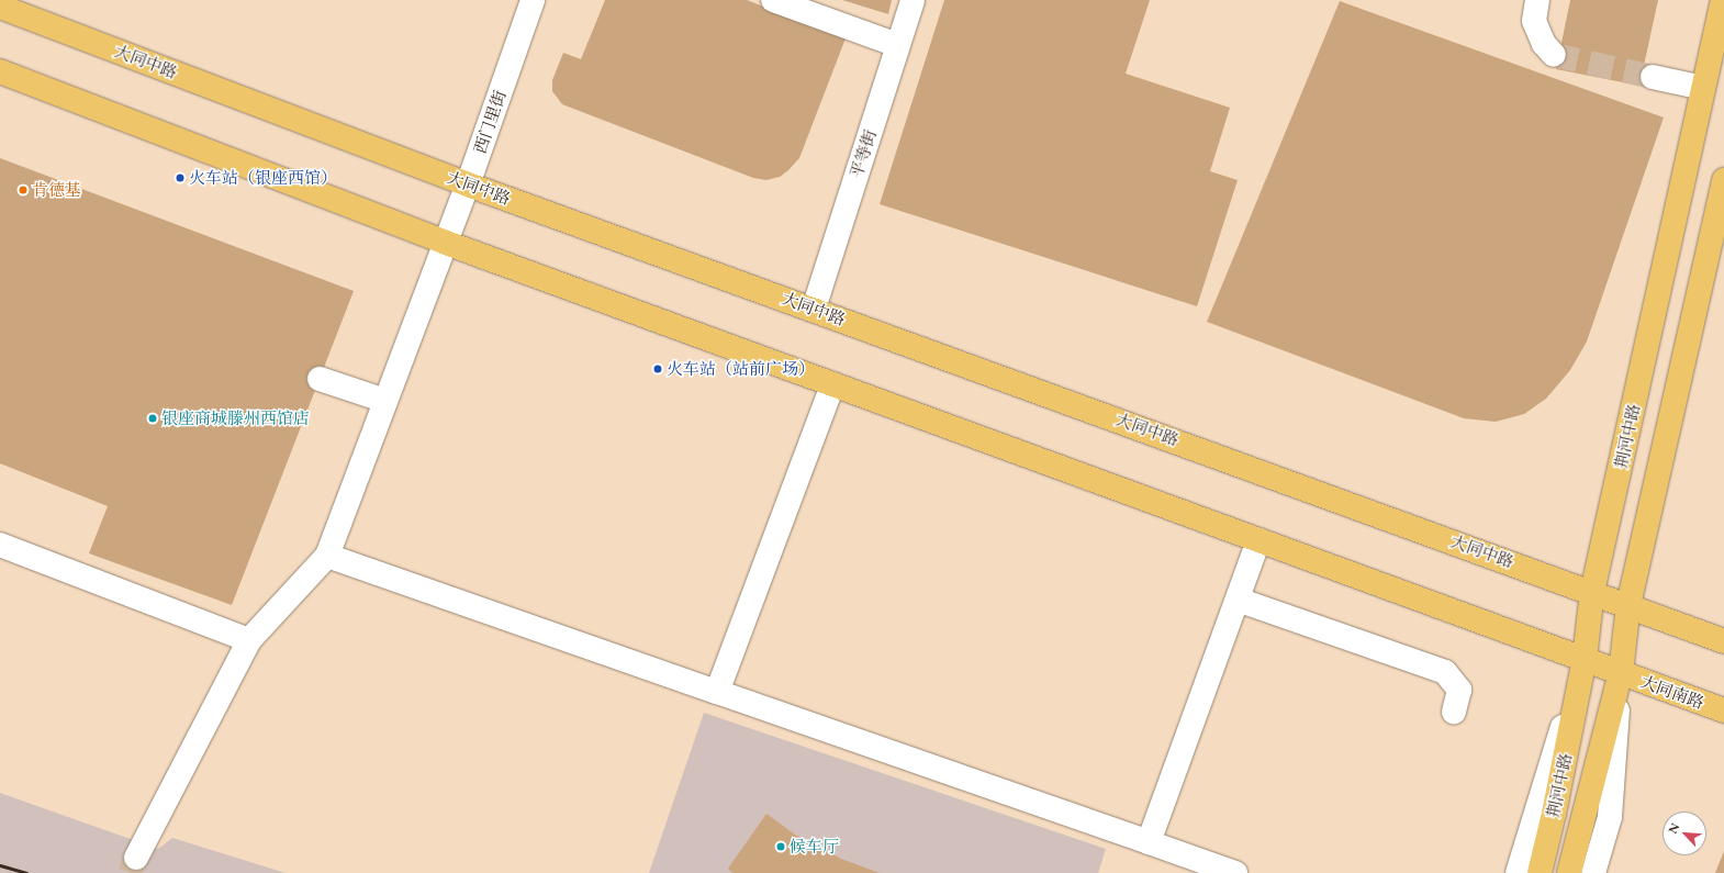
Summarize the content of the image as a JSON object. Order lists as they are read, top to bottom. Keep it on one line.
{"streets":{"main road":["大同中路","荆河中路","大同南路"],"street":["西门里街","平等街"]},"crossings":[["大同中路","西门里街"],["大同中路","平等街"],["大同中路","荆河中路"],["荆河中路","大同南路"]],"places":["火车站（银座西馆）","肯德基","火车站（站前广场）","银座商城滕州西馆店","候车厅"],"north":"top left"}
